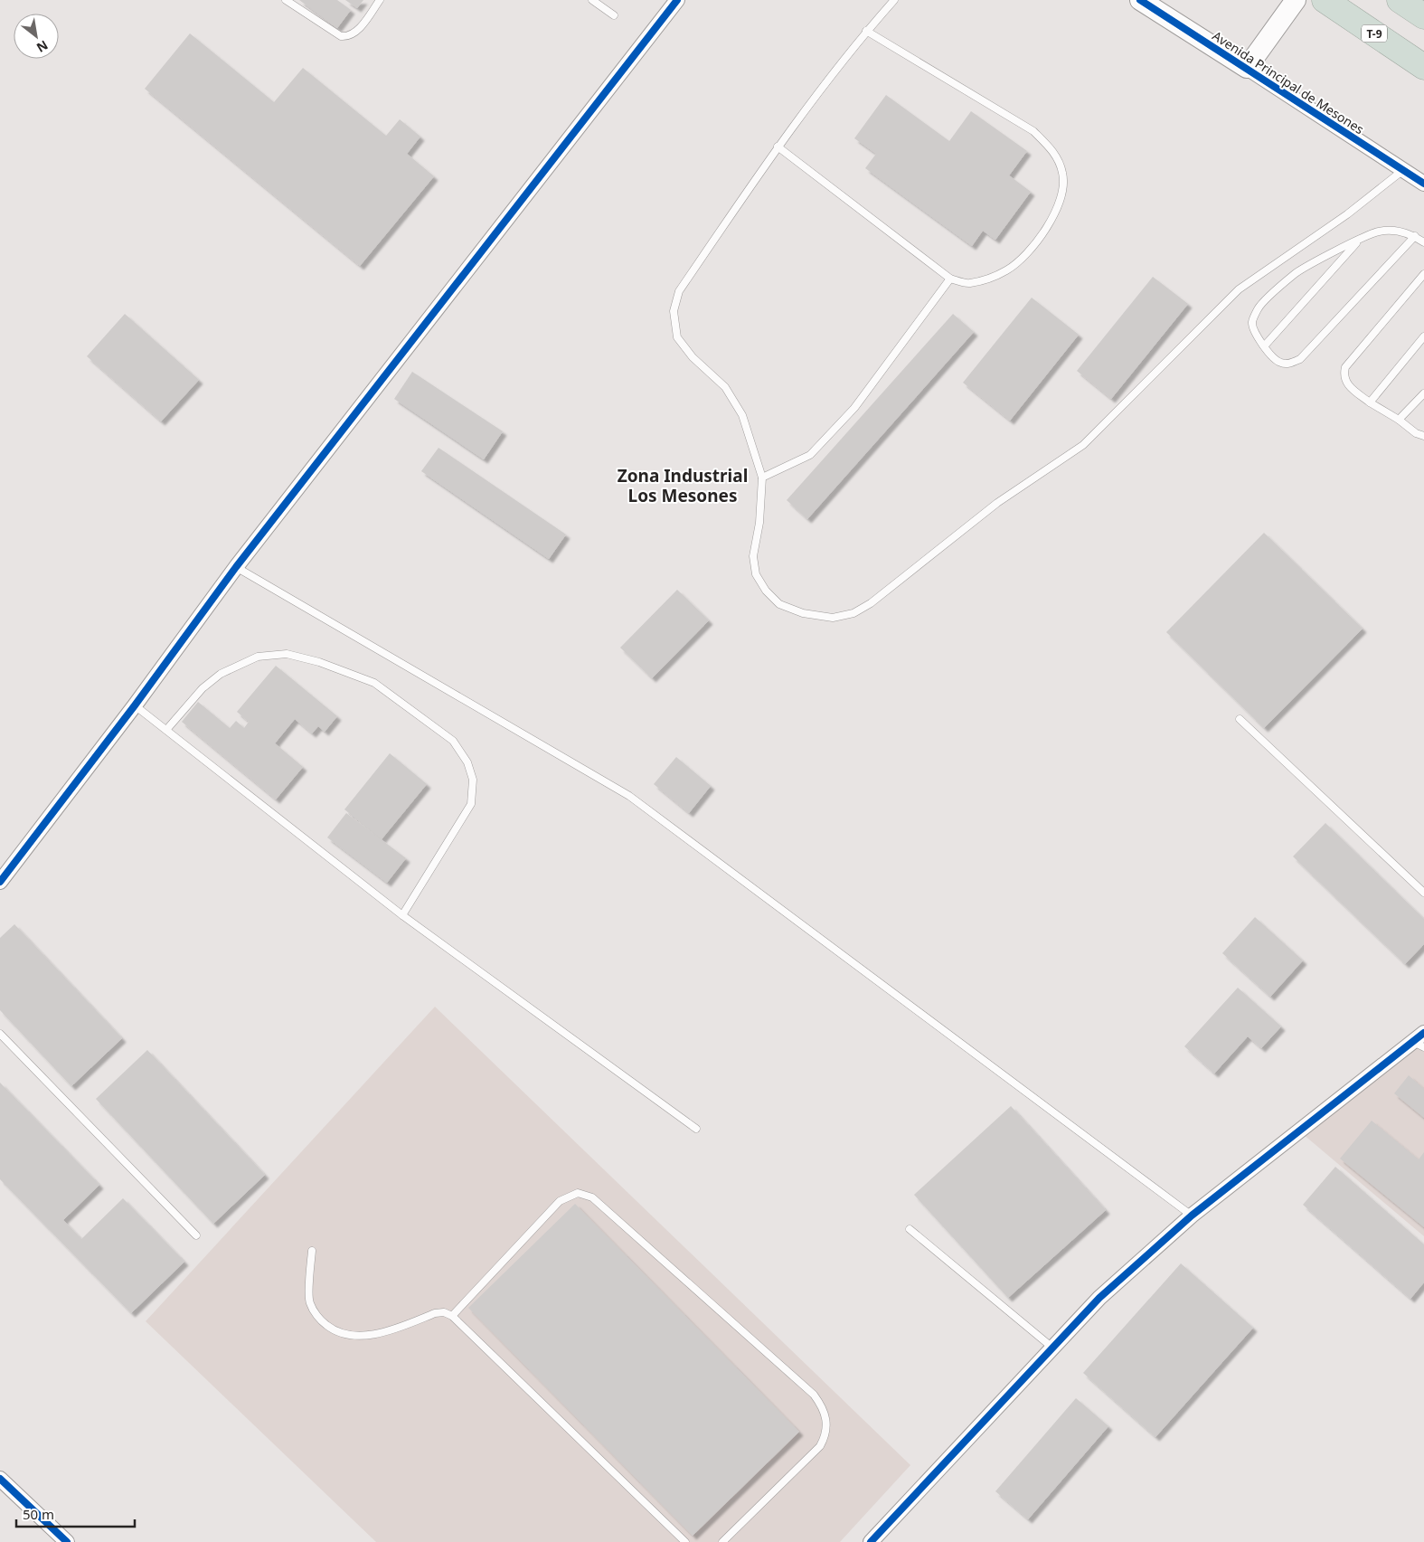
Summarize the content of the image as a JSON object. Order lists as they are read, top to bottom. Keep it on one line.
{"streets":{"highway":["T-9"],"street":["Avenida Principal de Mesones"]},"districts":["Zona Industrial Los Mesones"],"scale_bar":"50 m","north":"bottom right"}
